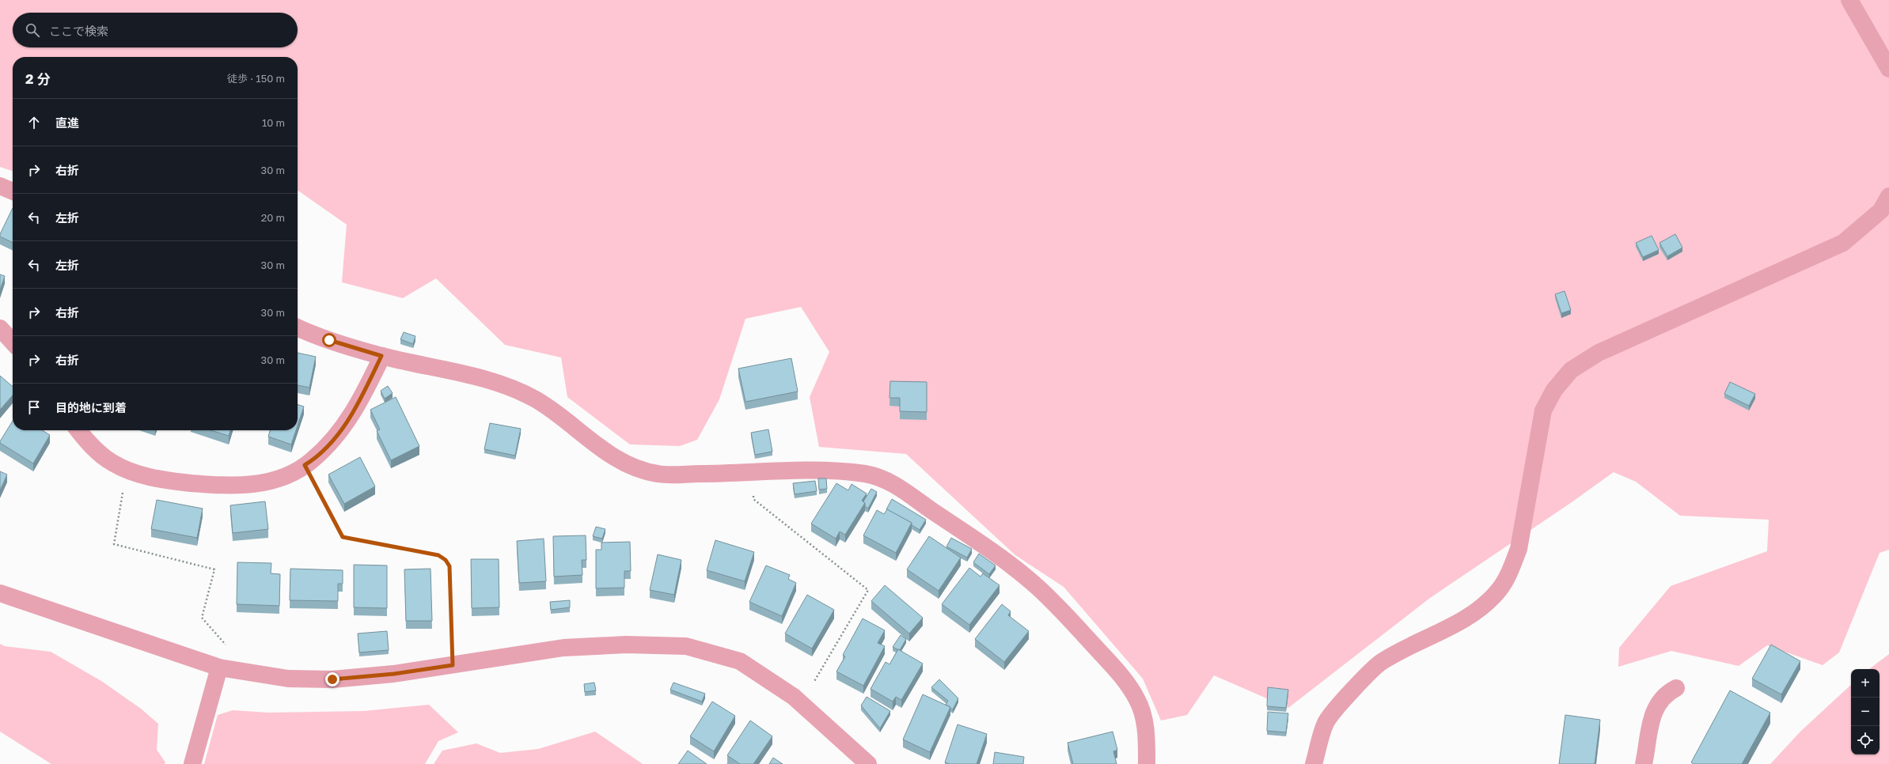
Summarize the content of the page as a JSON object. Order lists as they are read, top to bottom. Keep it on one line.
{"page":{"search":"ここで検索","heading":["2 分","徒歩 · 150 m"],"list":[["直進","10 m"],["右折","30 m"],["左折","20 m"],["左折","30 m"],["右折","30 m"],["右折","30 m"],"目的地に到着"],"map_buttons":["+","−"]}}
